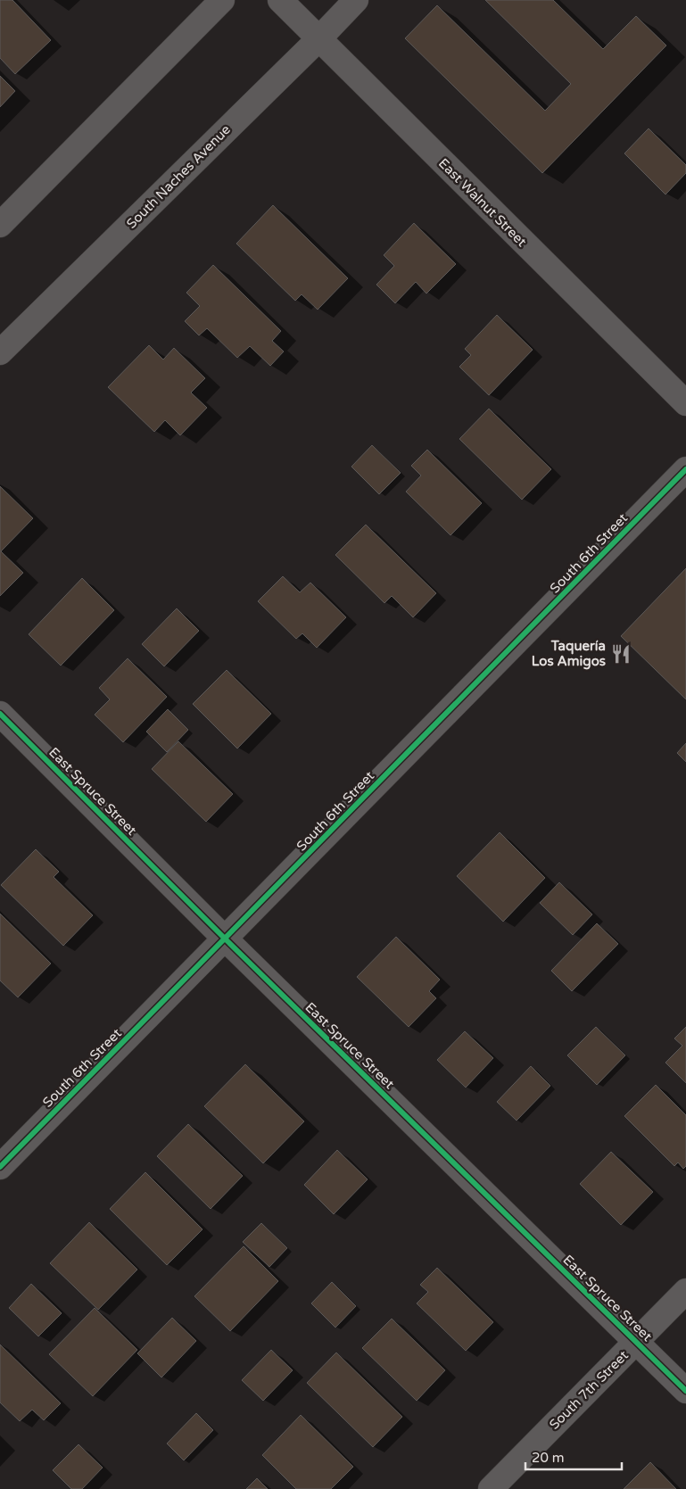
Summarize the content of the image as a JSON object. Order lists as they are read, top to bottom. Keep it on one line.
{"streets":{"street":["South Naches Avenue","East Walnut Street","South 6th Street","East Spruce Street","South 7th Street"]},"crossings":[["South Naches Avenue","East Walnut Street"],["South 6th Street","East Spruce Street"],["East Spruce Street","South 7th Street"]],"places":{"restaurant":["Taquería Los Amigos"]},"scale_bar":"20 m"}
